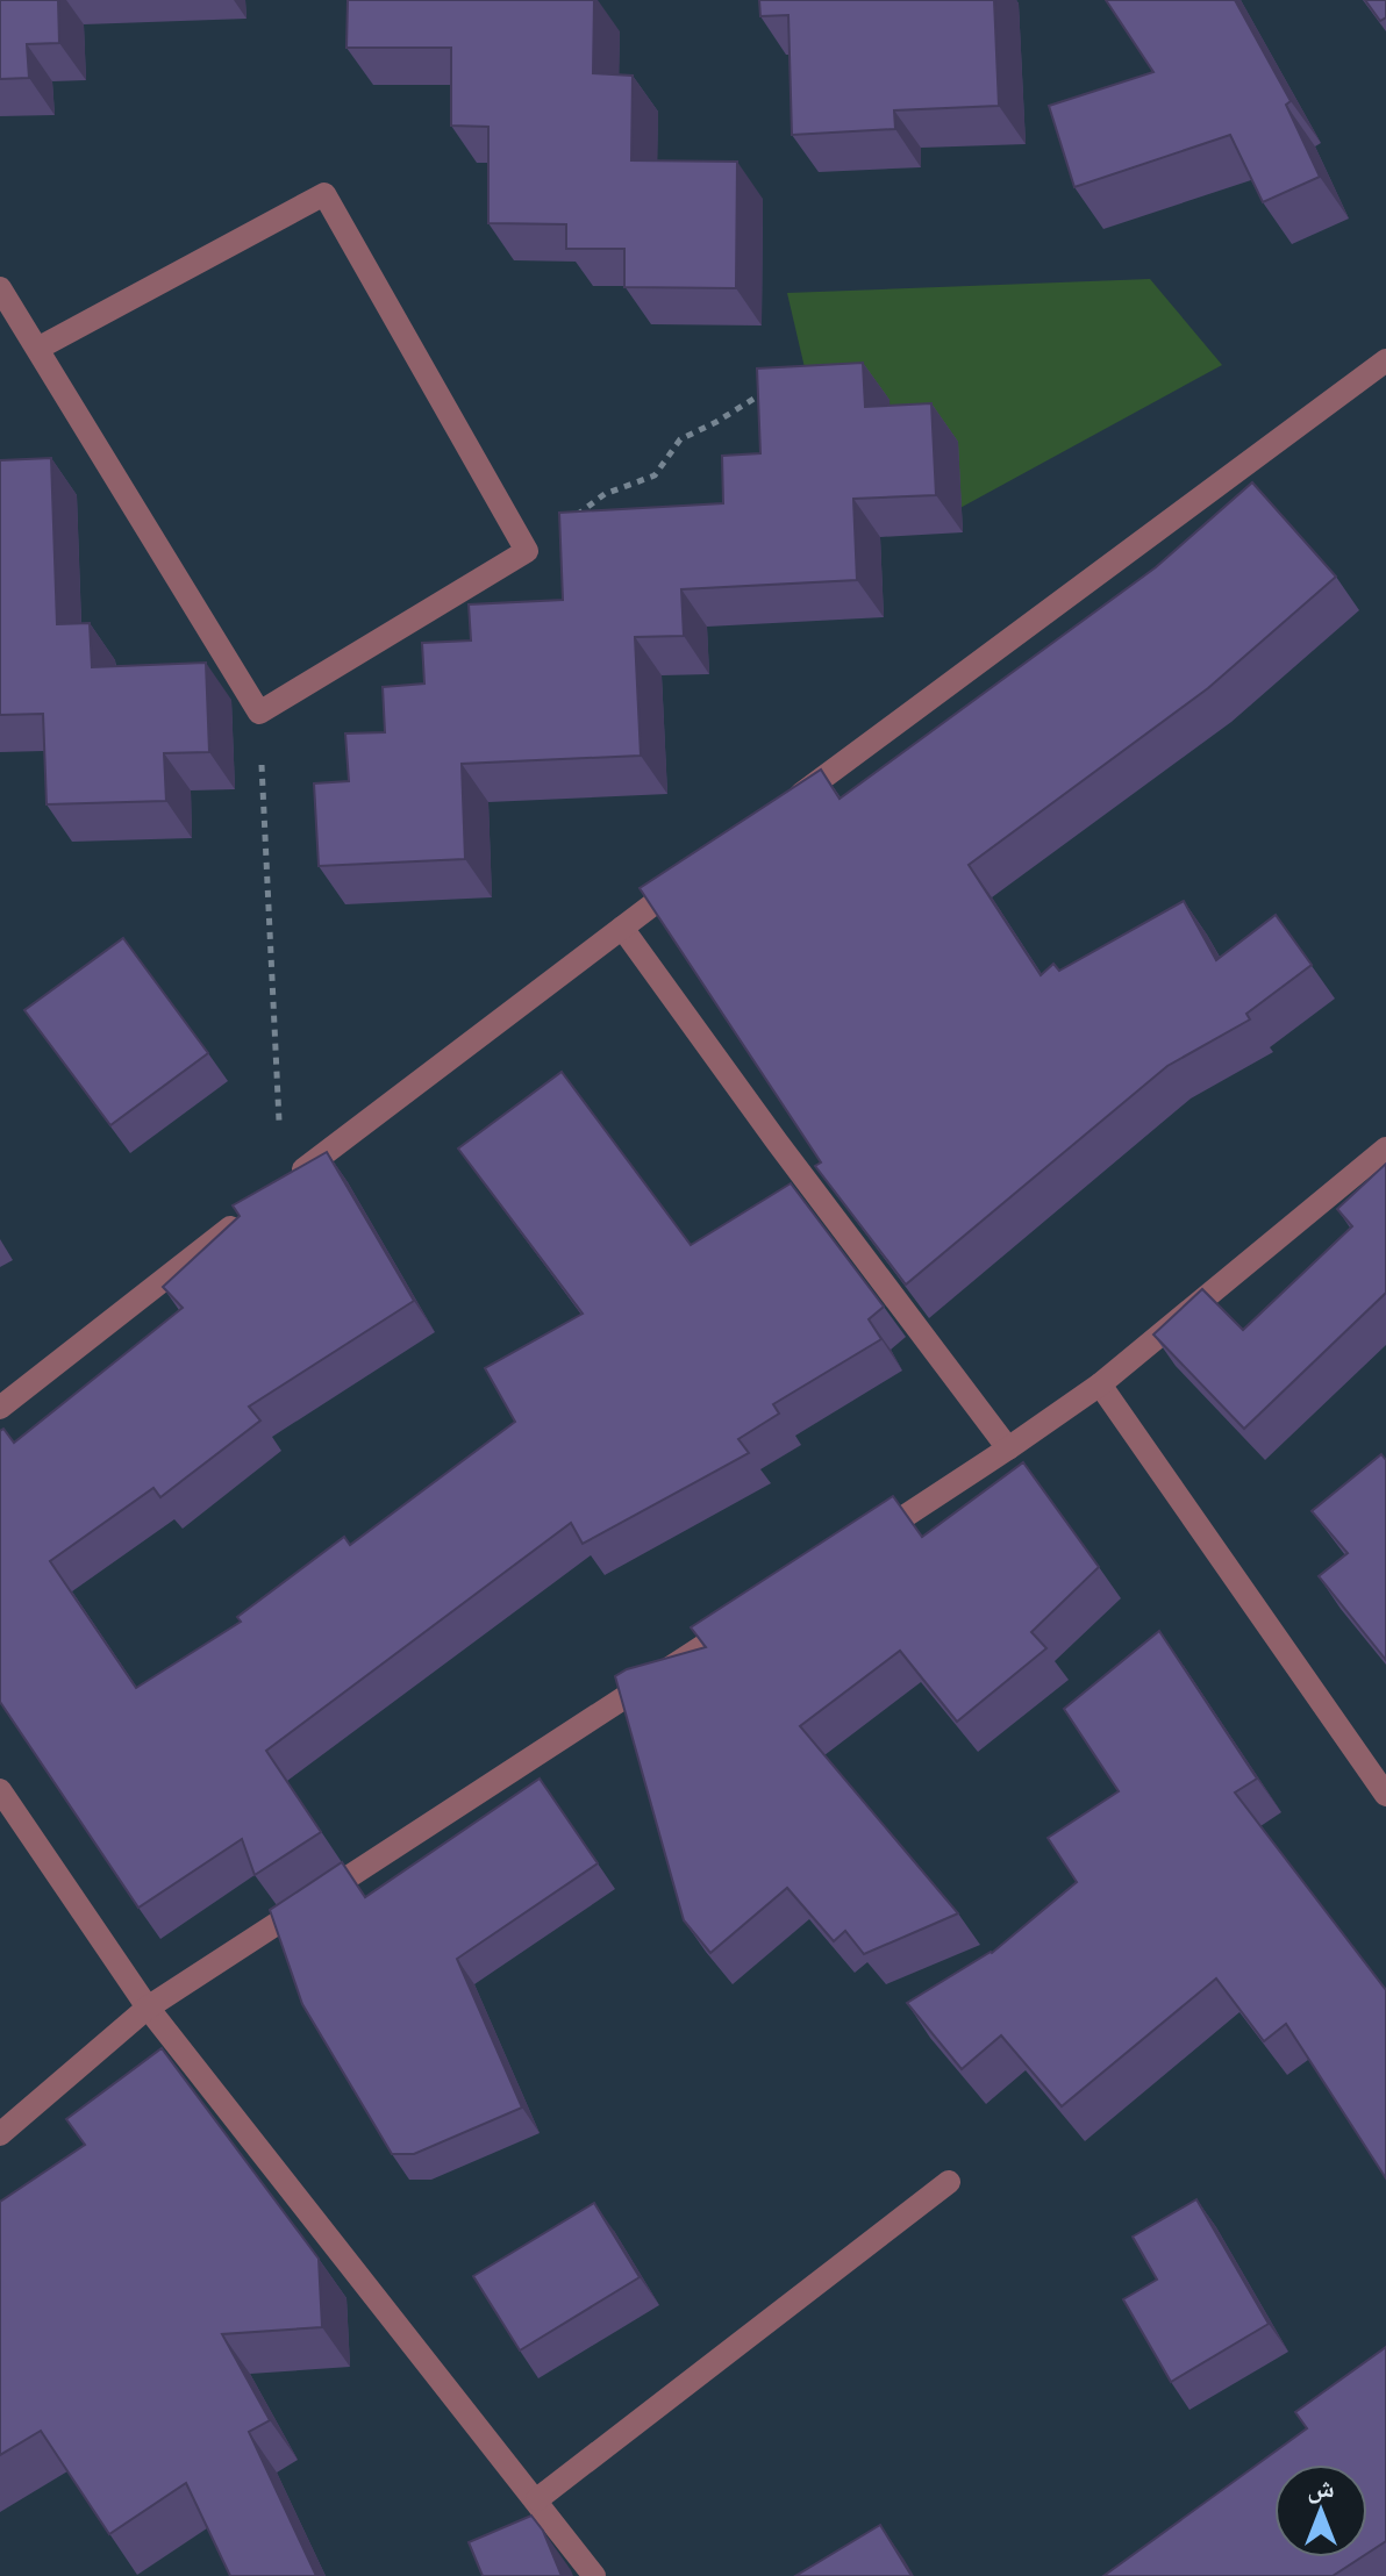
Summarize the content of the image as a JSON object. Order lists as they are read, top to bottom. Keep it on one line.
{"north":"top"}
